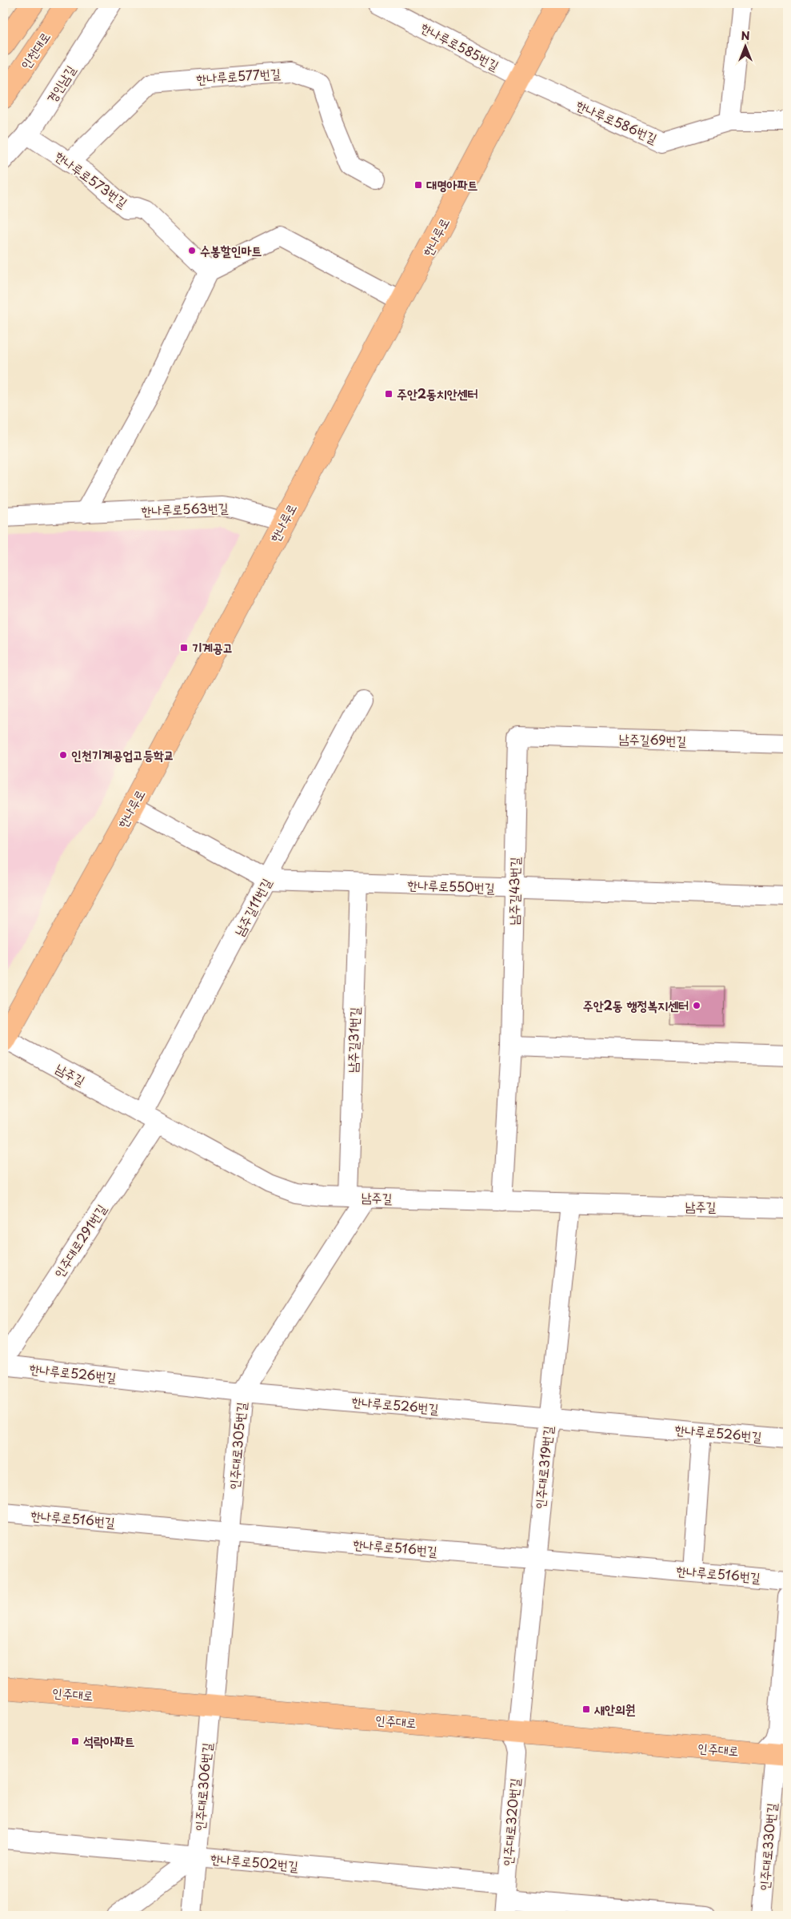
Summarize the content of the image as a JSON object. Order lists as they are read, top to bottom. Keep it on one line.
{"streets":{"main road":["인천대로","한나루로","인주대로"],"street":["한나루로585번길","한나루로577번길","경인남길","한나루로586번길","한나루로573번길","한나루로563번길","남주길69번길","한나루로550번길","남주길43번길","남주길11번길","남주길31번길","남주길","인주대로291번길","한나루로526번길","인주대로305번길","인주대로319번길","한나루로516번길","인주대로306번길","인주대로320번길","인주대로330번길","한나루로502번길"]},"crossings":[["한나루로585번길","한나루로586번길"],["한나루로585번길","한나루로"],["한나루로577번길","한나루로573번길"],["경인남길","한나루로573번길"],["한나루로586번길","한나루로"],["한나루로","한나루로563번길"],["한나루로","한나루로550번길"],["한나루로","남주길"],["남주길69번길","남주길43번길"],["한나루로550번길","남주길43번길"],["한나루로550번길","남주길11번길"],["한나루로550번길","남주길31번길"],["남주길43번길","남주길"],["남주길11번길","남주길"],["남주길11번길","인주대로291번길"],["남주길31번길","남주길"],["남주길31번길","인주대로305번길"],["남주길","인주대로291번길"],["남주길","인주대로305번길"],["남주길","인주대로319번길"],["한나루로526번길","인주대로305번길"],["한나루로526번길","인주대로319번길"],["인주대로305번길","한나루로516번길"],["인주대로305번길","인주대로"],["인주대로305번길","인주대로306번길"],["인주대로319번길","한나루로516번길"],["인주대로319번길","인주대로"],["인주대로319번길","인주대로320번길"],["인주대로","인주대로306번길"],["인주대로","인주대로320번길"],["인주대로","인주대로330번길"],["인주대로306번길","한나루로502번길"],["인주대로320번길","한나루로502번길"]],"places":{"transit":["대명아파트","주안2동치안센터","기계공고","새안의원","석락아파트"],"other":["수봉할인마트","인천기계공업고등학교","주안2동 행정복지센터"]},"north":"top"}
